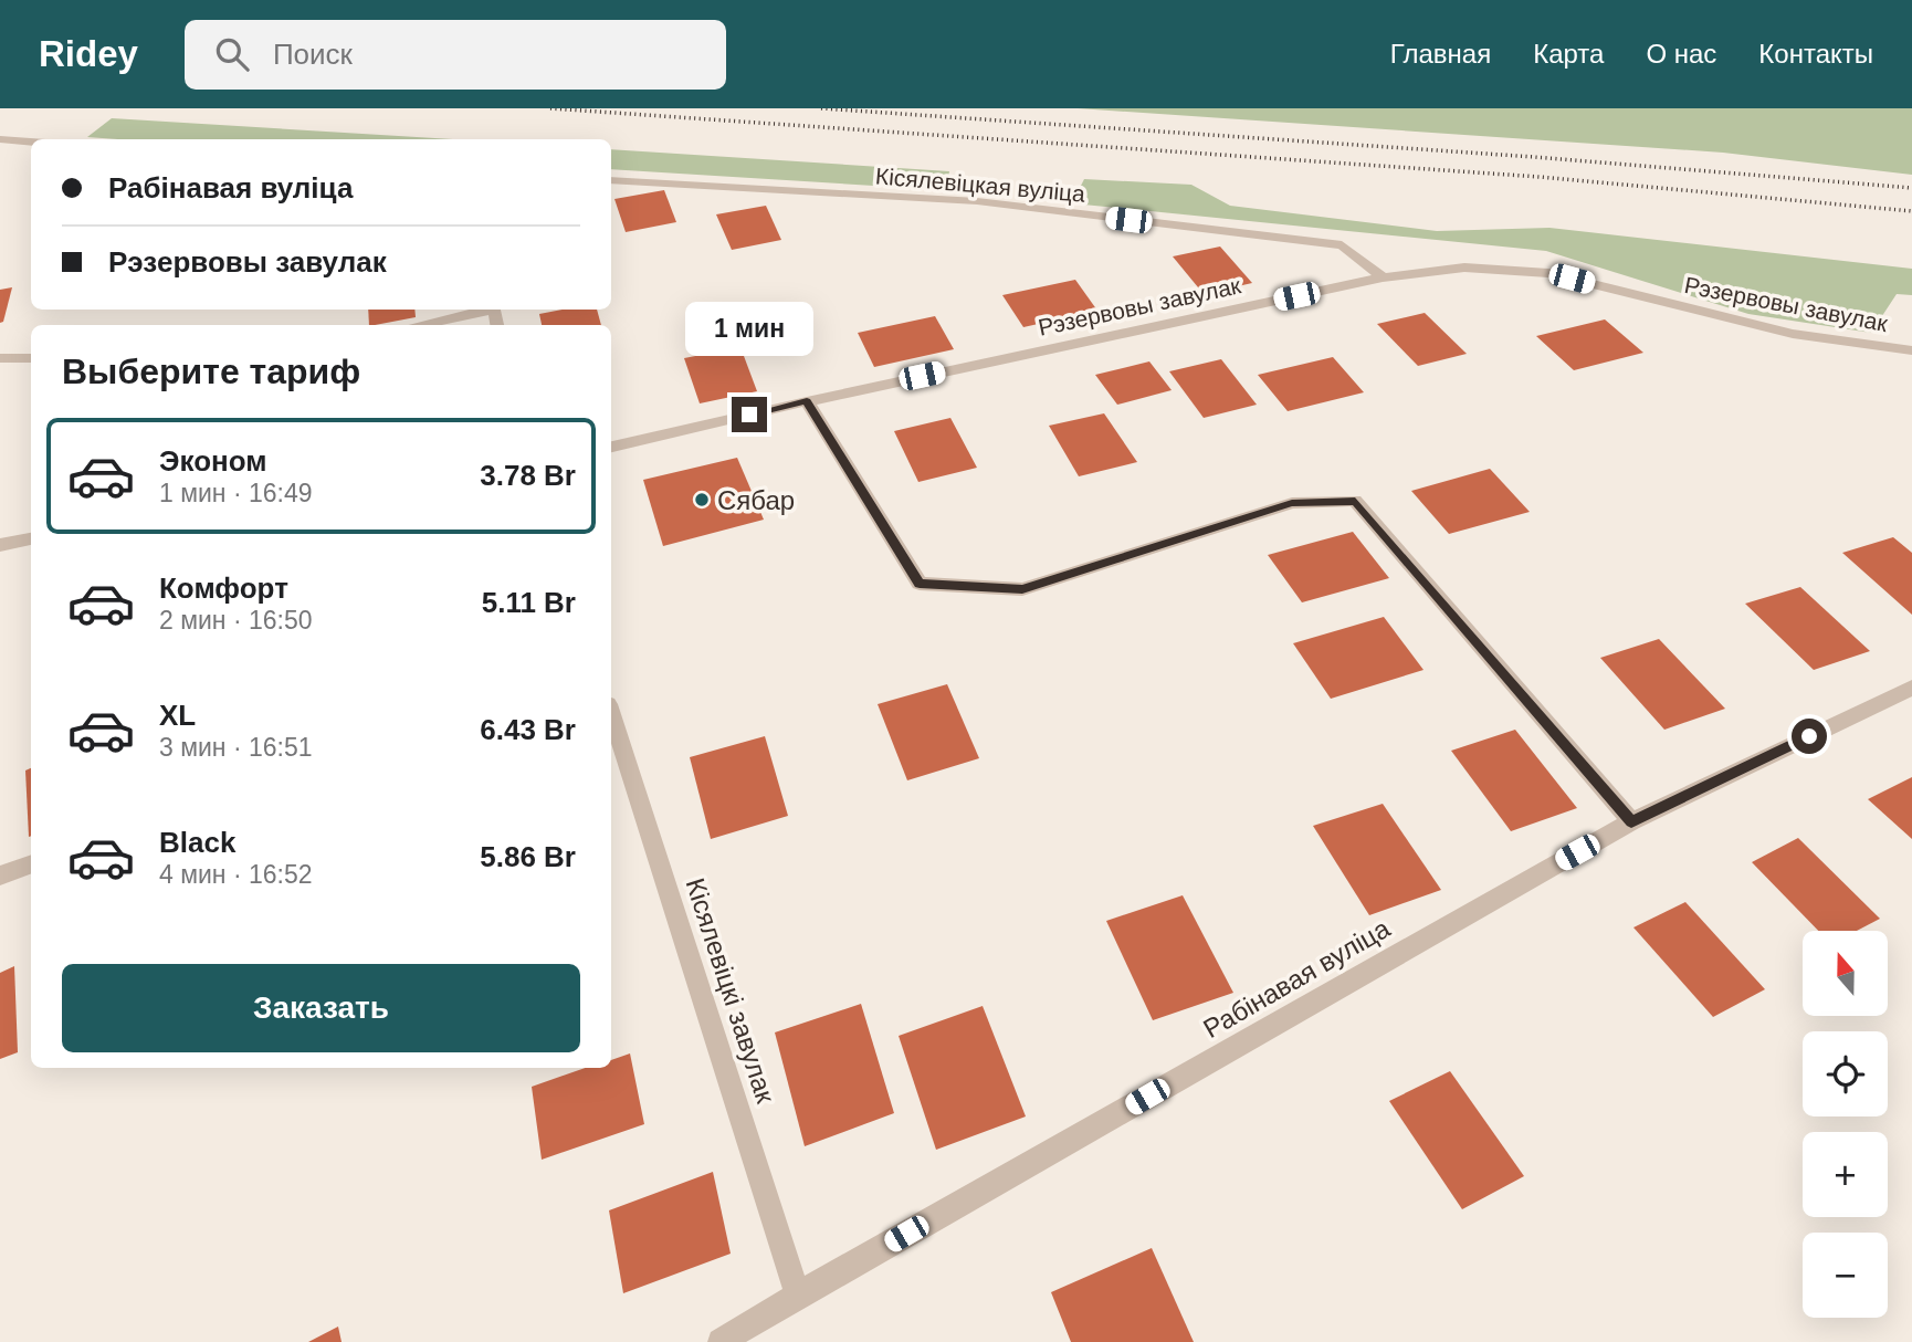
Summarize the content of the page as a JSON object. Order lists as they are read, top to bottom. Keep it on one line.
{"streets":{"street":["Кісялевіцкая вуліца","Рэзервовы завулак","Рабінавая вуліца","Кісялевіцкі завулак"]},"crossings":[["Кісялевіцкая вуліца","Рэзервовы завулак"],["Рабінавая вуліца","Кісялевіцкі завулак"]],"places":["Сябар"],"north":"top","page":{"header":"Ridey","search":"Поиск","nav":["Главная","Карта","О нас","Контакты"],"banner":["Рабінавая вуліца","Рэзервовы завулак"],"bubble":"1 мин","heading":"Выберите тариф","list":[{"name":"Эконом","note":"1 мин · 16:49","value":"3.78 Br"},{"name":"Комфорт","note":"2 мин · 16:50","value":"5.11 Br"},{"name":"XL","note":"3 мин · 16:51","value":"6.43 Br"},{"name":"Black","note":"4 мин · 16:52","value":"5.86 Br"}],"map_buttons":["+","−"],"buttons":"Заказать"}}
